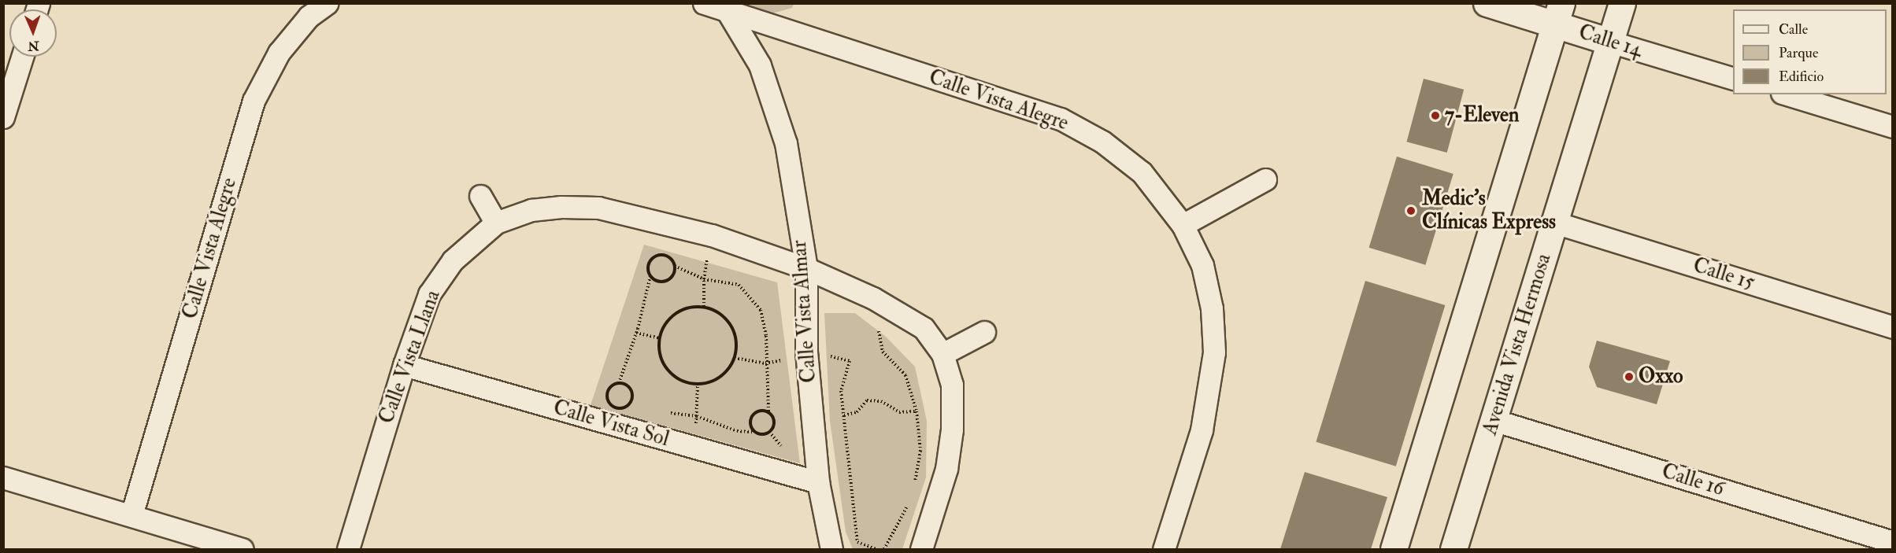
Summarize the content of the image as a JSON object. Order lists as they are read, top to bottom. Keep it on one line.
{"streets":{"street":["Calle 14","Calle Vista Alegre","Calle 15","Calle Vista Almar","Avenida Vista Hermosa","Calle Vista Llana","Calle Vista Sol","Calle 16"]},"crossings":[["Calle 14","Avenida Vista Hermosa"],["Calle Vista Alegre","Calle Vista Almar"],["Calle 15","Avenida Vista Hermosa"],["Calle Vista Almar","Calle Vista Llana"],["Calle Vista Almar","Calle Vista Sol"],["Avenida Vista Hermosa","Calle 16"],["Calle Vista Llana","Calle Vista Sol"]],"places":["7-Eleven","Medic's Clínicas Express","Oxxo"],"legend":["Calle","Parque","Edificio"],"north":"bottom"}
